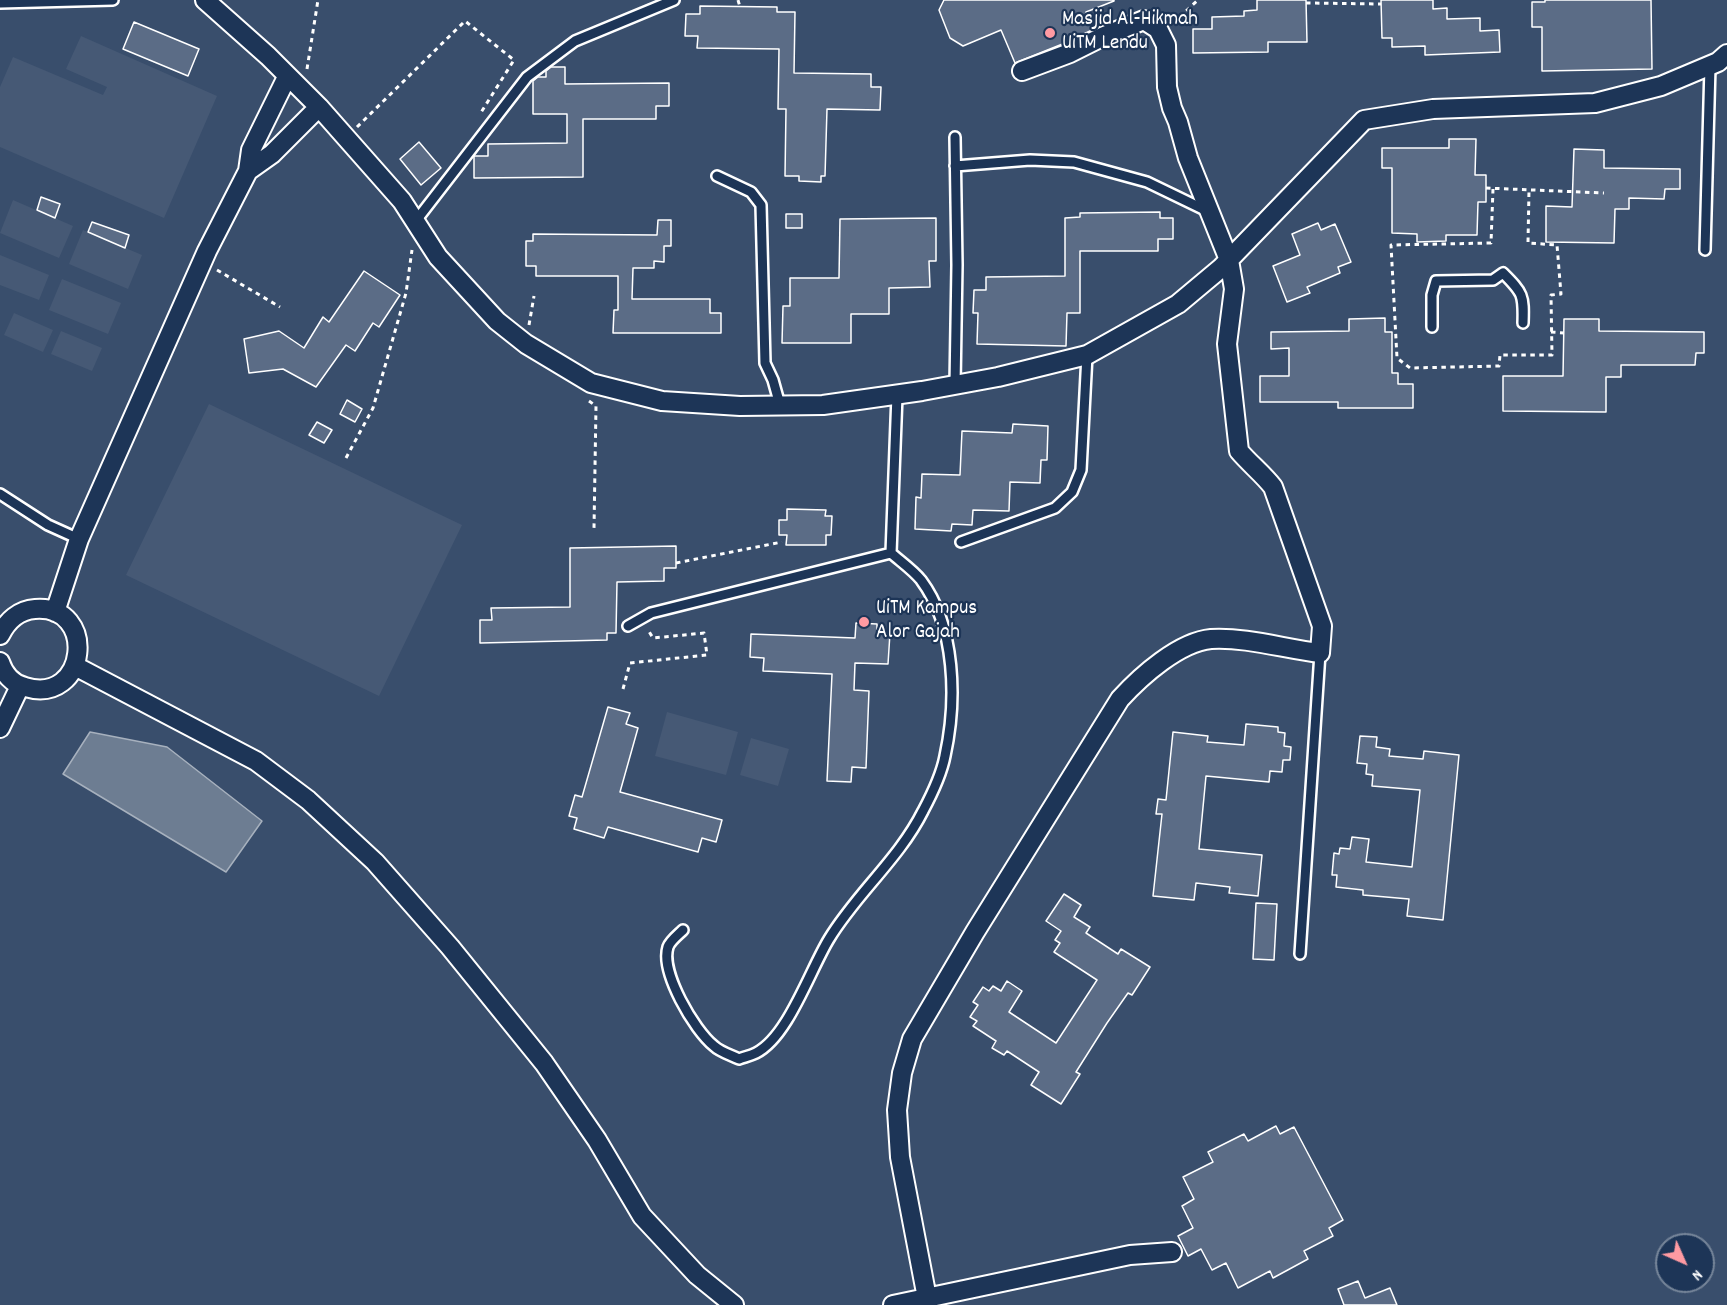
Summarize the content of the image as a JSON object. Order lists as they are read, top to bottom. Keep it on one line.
{"places":["Masjid Al-Hikmah UiTM Lendu","UiTM Kampus Alor Gajah"],"north":"bottom right"}
